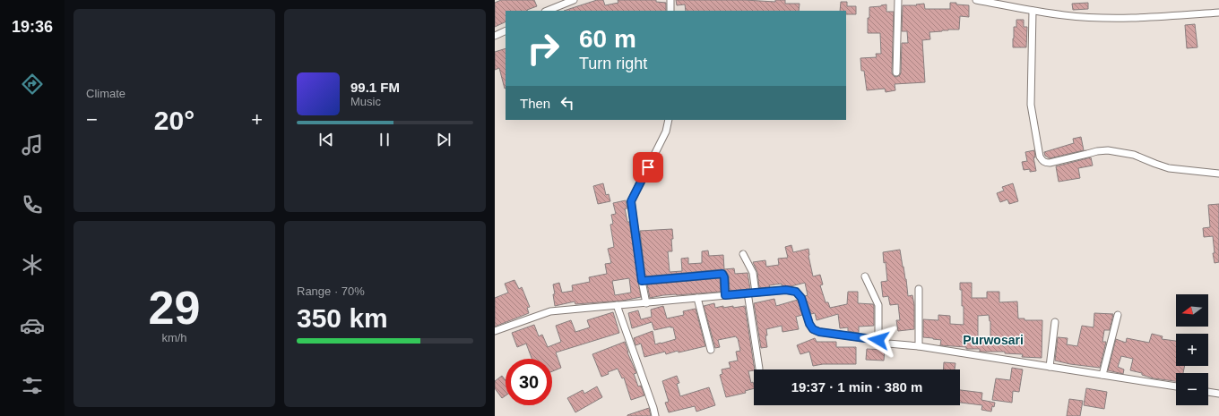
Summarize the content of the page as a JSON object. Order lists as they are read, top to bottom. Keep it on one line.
{"districts":["Purwosari"],"north":"left","page":{"tabs":"19:36","tile":["Climate",["29","km/h"],["Range · 70%","350 km"]],"turn":["60 m","Turn right"],"song":["99.1 FM","Music"],"then":"Then","heat":["−","20°","+"],"map_buttons":["+","−"],"limit":"30","trip":"19:37 · 1 min · 380 m"}}
